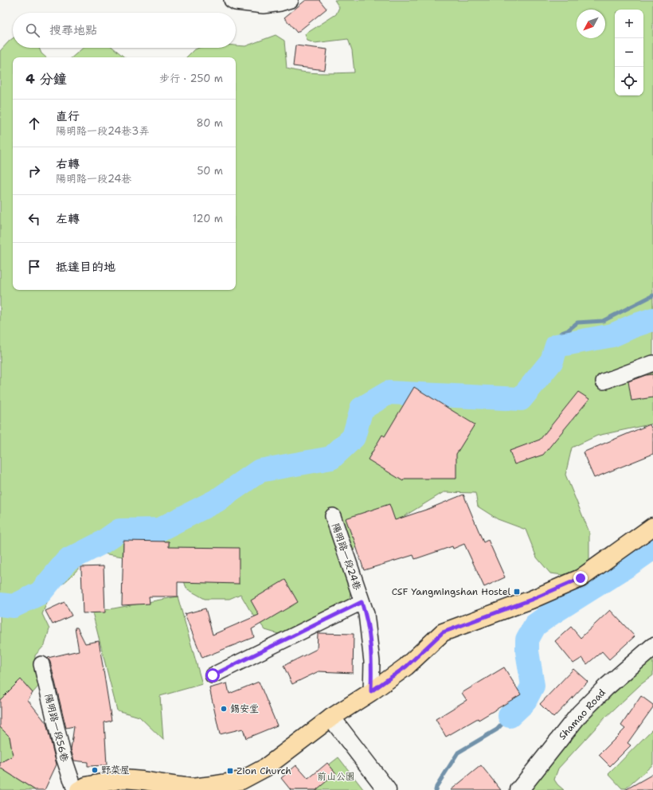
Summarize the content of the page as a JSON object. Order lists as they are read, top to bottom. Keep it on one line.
{"streets":{"street":["陽明路一段24巷","Shamao Road","陽明路一段56巷"]},"parks":["前山公園"],"places":{"transit":["CSF Yangmingshan Hostel","Zion Church"],"other":["錫安堂","野菜屋"]},"north":"bottom left","page":{"map_buttons":["+","−"],"search":"搜尋地點","heading":["4 分鐘","步行 · 250 m"],"list":[["直行","陽明路一段24巷3弄","80 m"],["右轉","陽明路一段24巷","50 m"],["左轉","120 m"],"抵達目的地"]}}
